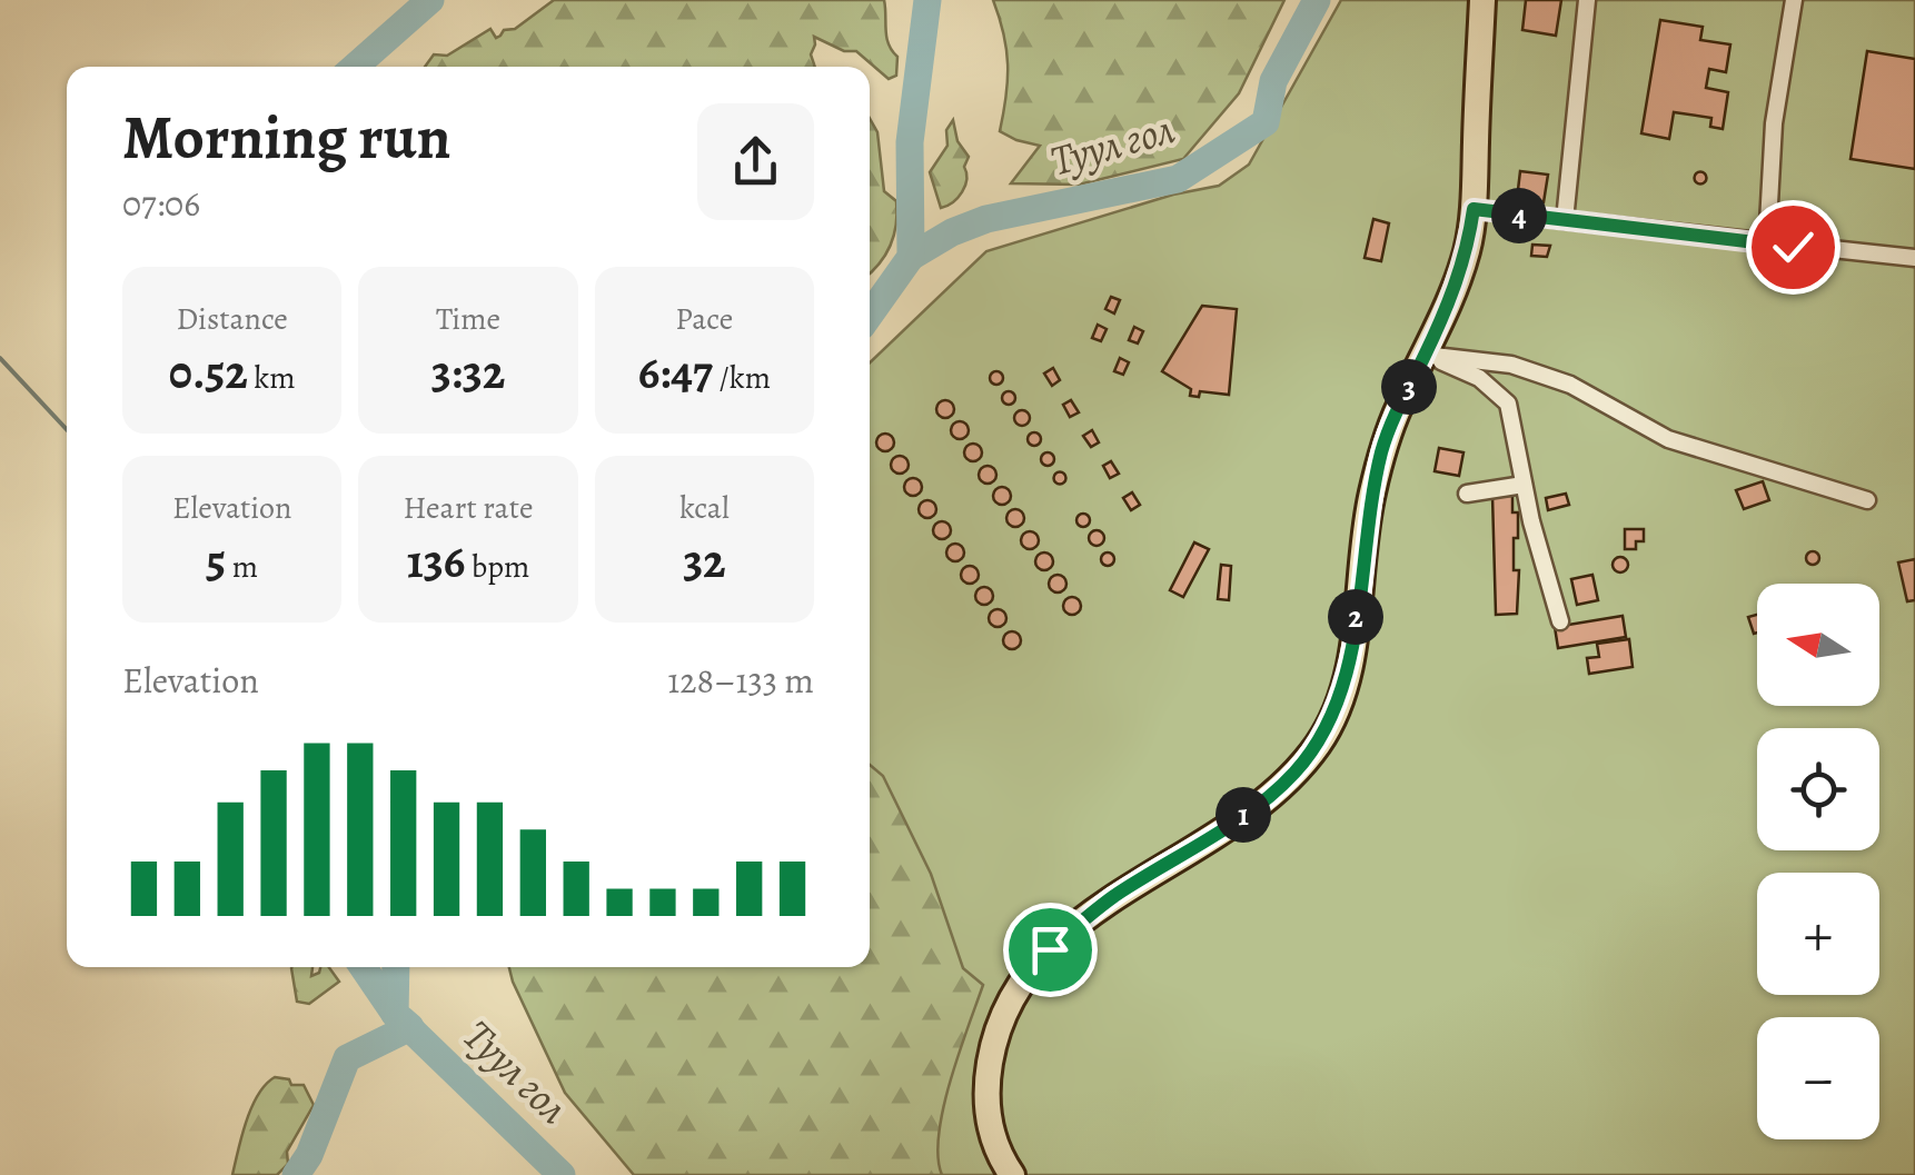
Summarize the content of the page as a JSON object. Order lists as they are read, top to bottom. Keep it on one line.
{"water":["Туул гол"],"north":"left","page":{"heading":["Morning run","07:06"],"pins":["4","3","2","1"],"stats":[["Distance","0.52 km"],["Time","3:32"],["Pace","6:47 /km"],["Elevation","5 m"],["Heart rate","136 bpm"],["kcal","32"]],"map_buttons":["+","−"],"chart":["Elevation","128–133 m"]}}
